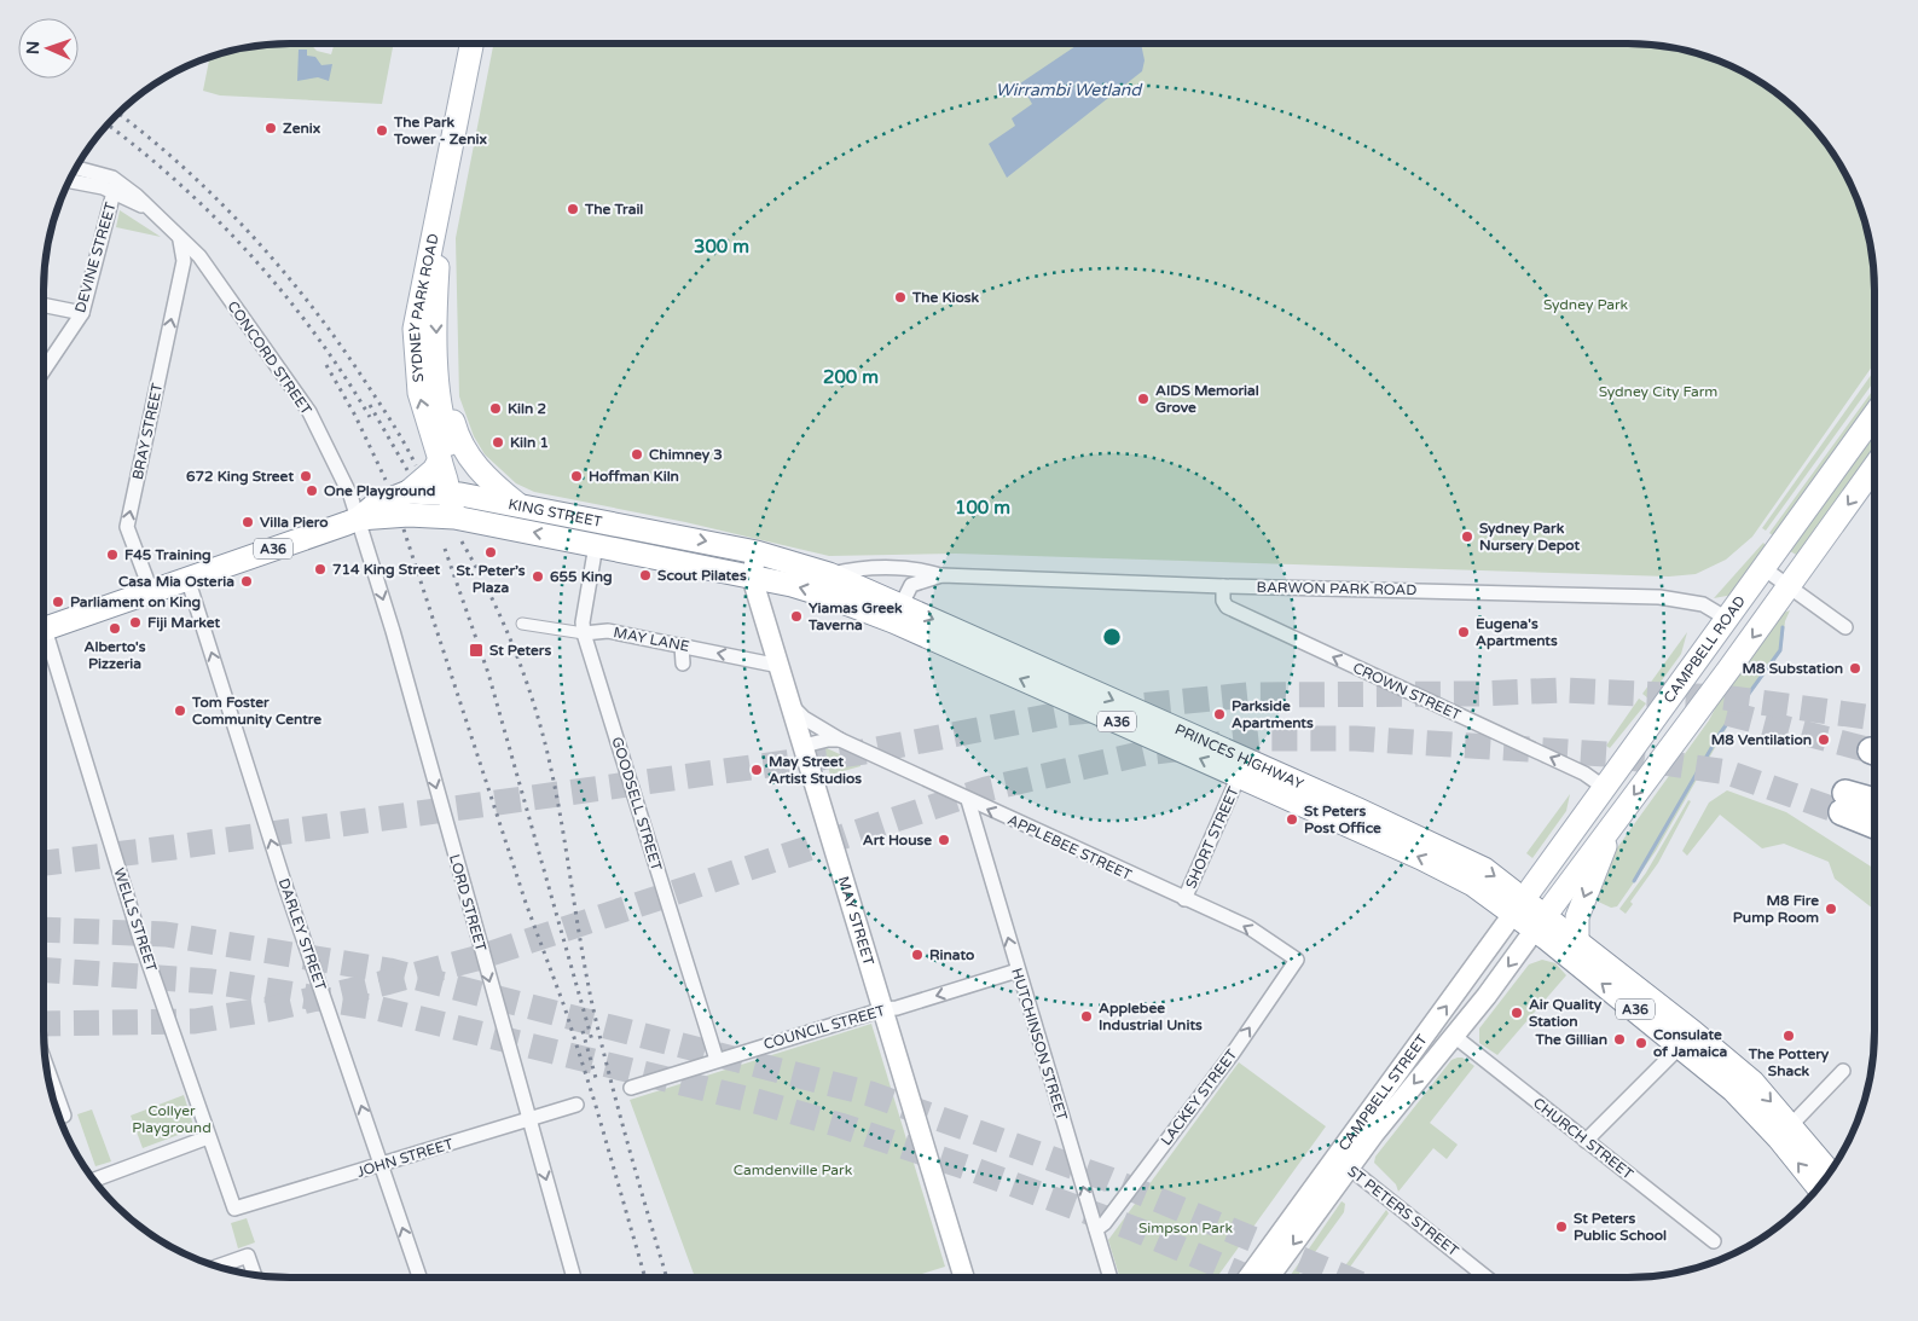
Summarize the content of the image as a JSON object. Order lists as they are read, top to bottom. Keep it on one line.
{"streets":{"main road":["SYDNEY PARK ROAD","KING STREET","A36","CAMPBELL ROAD","PRINCES HIGHWAY","MAY STREET","CAMPBELL STREET"],"street":["DEVINE STREET","CONCORD STREET","BRAY STREET","BARWON PARK ROAD","MAY LANE","CROWN STREET","GOODSELL STREET","SHORT STREET","APPLEBEE STREET","LORD STREET","WELLS STREET","DARLEY STREET","COUNCIL STREET","HUTCHINSON STREET","LACKEY STREET","CHURCH STREET","JOHN STREET","ST PETERS STREET"]},"crossings":[["SYDNEY PARK ROAD","KING STREET"],["CONCORD STREET","BRAY STREET"],["CONCORD STREET","KING STREET"],["CONCORD STREET","LORD STREET"],["BRAY STREET","KING STREET"],["KING STREET","PRINCES HIGHWAY"],["KING STREET","GOODSELL STREET"],["KING STREET","LORD STREET"],["KING STREET","MAY STREET"],["KING STREET","DARLEY STREET"],["BARWON PARK ROAD","CAMPBELL ROAD"],["BARWON PARK ROAD","CROWN STREET"],["BARWON PARK ROAD","PRINCES HIGHWAY"],["MAY LANE","GOODSELL STREET"],["MAY LANE","MAY STREET"],["CAMPBELL ROAD","CROWN STREET"],["CAMPBELL ROAD","PRINCES HIGHWAY"],["CAMPBELL ROAD","CAMPBELL STREET"],["PRINCES HIGHWAY","SHORT STREET"],["PRINCES HIGHWAY","MAY STREET"],["PRINCES HIGHWAY","CAMPBELL STREET"],["GOODSELL STREET","COUNCIL STREET"],["SHORT STREET","APPLEBEE STREET"],["APPLEBEE STREET","MAY STREET"],["APPLEBEE STREET","HUTCHINSON STREET"],["APPLEBEE STREET","LACKEY STREET"],["LORD STREET","JOHN STREET"],["WELLS STREET","JOHN STREET"],["MAY STREET","COUNCIL STREET"],["DARLEY STREET","JOHN STREET"],["COUNCIL STREET","HUTCHINSON STREET"],["HUTCHINSON STREET","LACKEY STREET"],["CAMPBELL STREET","CHURCH STREET"],["CAMPBELL STREET","ST PETERS STREET"]],"one_way":["BRAY STREET","MAY LANE","CROWN STREET","APPLEBEE STREET","LORD STREET","DARLEY STREET","HUTCHINSON STREET","LACKEY STREET"],"water":["Wirrambi Wetland"],"parks":["Sydney Park","Sydney City Farm","Collyer Playground","Camdenville Park","Simpson Park"],"places":{"other":["Zenix","The Park Tower - Zenix","The Trail","The Kiosk","AIDS Memorial Grove","Kiln 2","Kiln 1","Chimney 3","672 King Street","Hoffman Kiln","One Playground","Villa Piero","Sydney Park Nursery Depot","St. Peter’s Plaza","F45 Training","714 King Street","Scout Pilates","655 King","Casa Mia Osteria","Parliament on King","Yiamas Greek Taverna","Fiji Market","Alberto's Pizzeria","Eugena's Apartments","M8 Substation","Tom Foster Community Centre","Parkside Apartments","M8 Ventilation","May Street Artist Studios","St Peters Post Office","Art House","M8 Fire Pump Room","Rinato","Air Quality Station","Applebee Industrial Units","The Pottery Shack","The Gillian","Consulate of Jamaica","St Peters Public School"],"transit":["St Peters"]},"north":"left","rings":["300 m","200 m","100 m"]}
